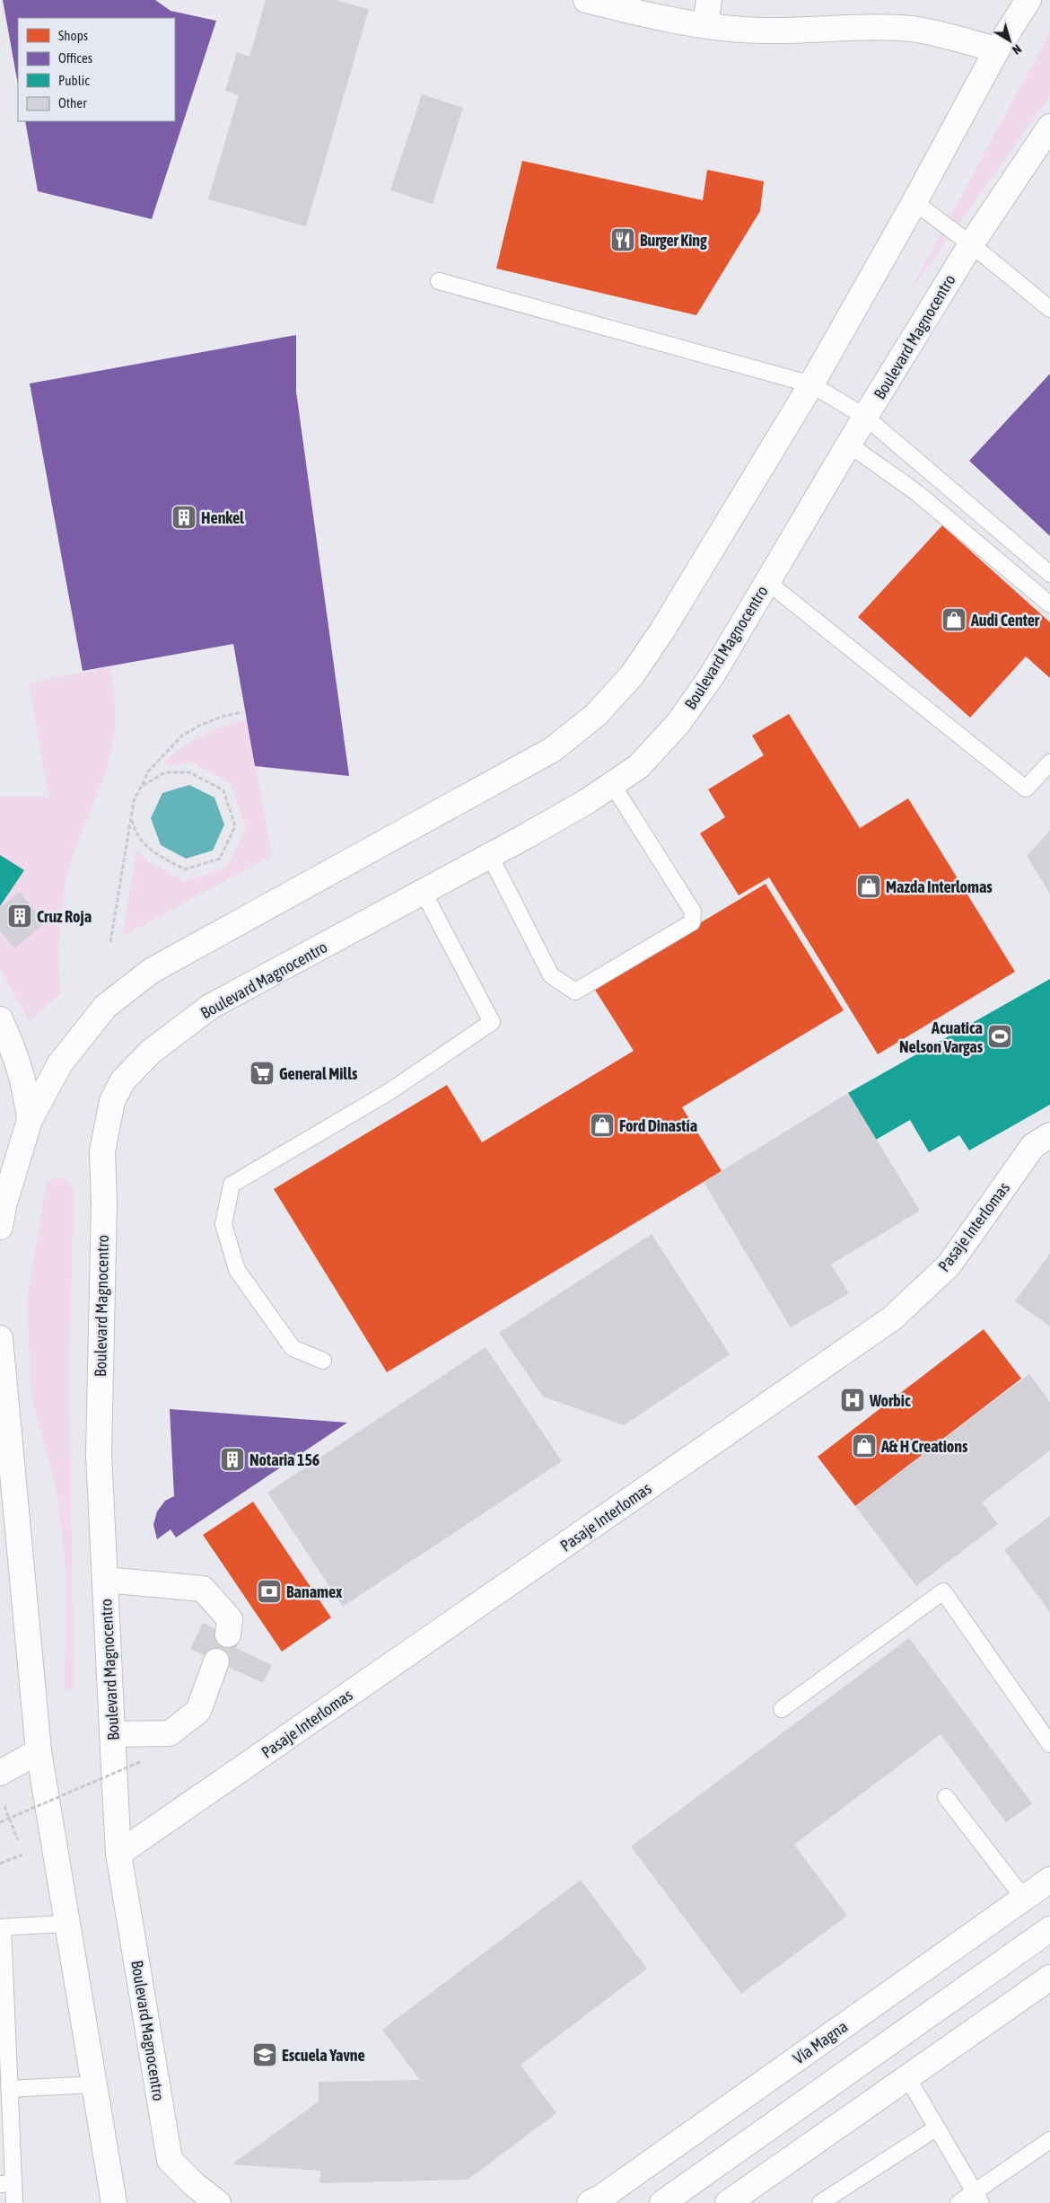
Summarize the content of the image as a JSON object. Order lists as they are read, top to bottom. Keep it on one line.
{"streets":{"street":["Boulevard Magnocentro","Pasaje Interlomas","Vía Magna"]},"crossings":[["Boulevard Magnocentro","Pasaje Interlomas"]],"places":{"restaurant":["Burger King"],"building":["Henkel","Cruz Roja","Notaria 156"],"shop":["Audi Center","Mazda Interlomas","Ford Dinastía","A& H Creations"],"sports":["Acuatica Nelson Vargas"],"supermarket":["General Mills"],"hospital":["Worbic"],"bank":["Banamex"],"school or university":["Escuela Yavne"]},"legend":["Shops","Offices","Public","Other"],"north":"bottom right"}
